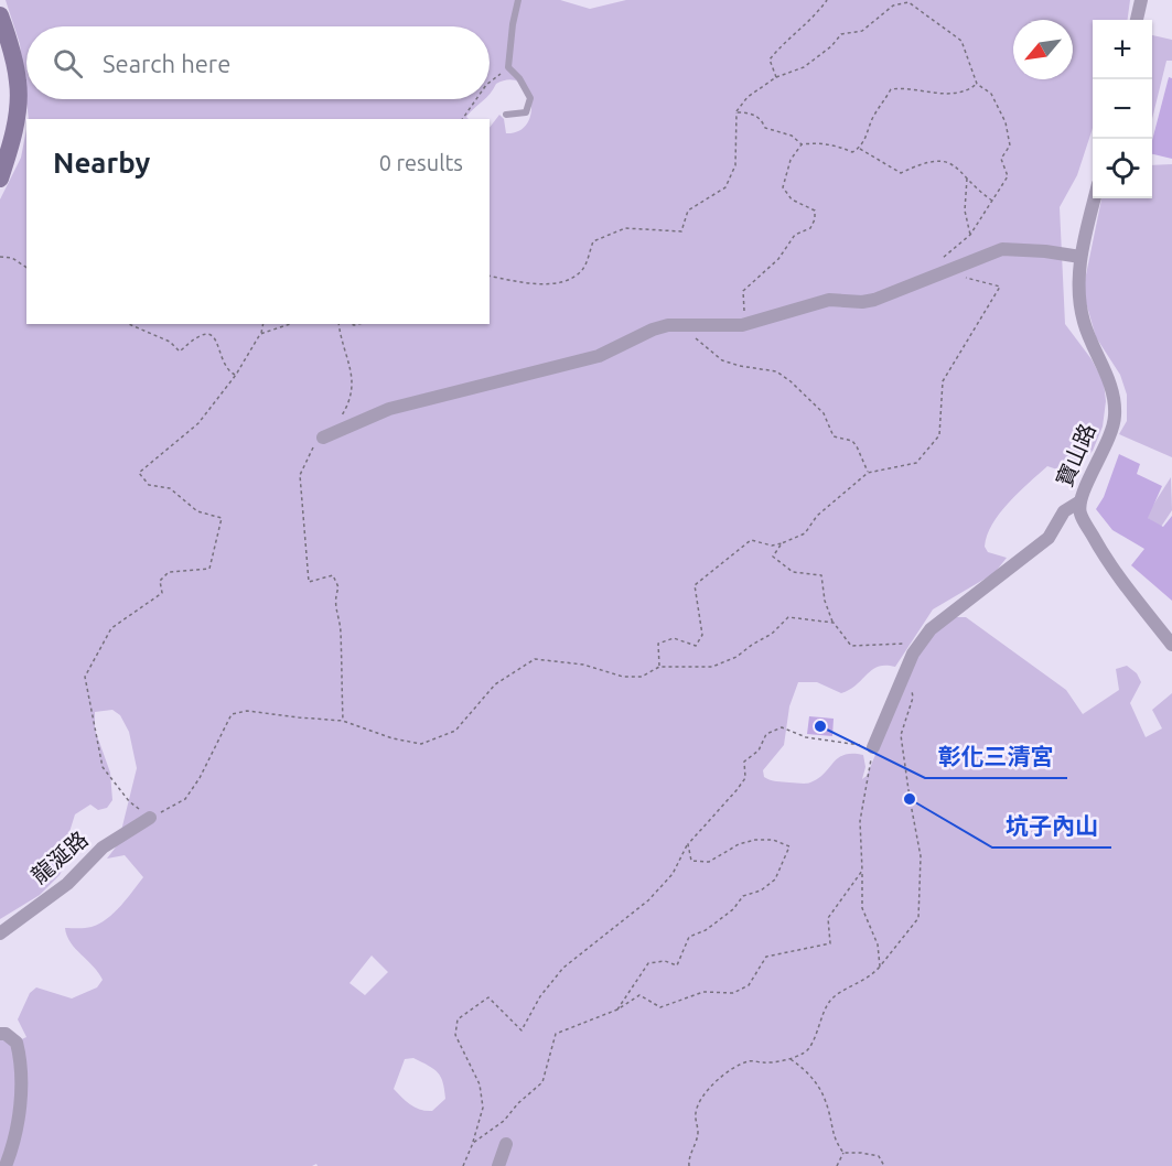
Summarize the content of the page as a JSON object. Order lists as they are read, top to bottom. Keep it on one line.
{"streets":{"street":["寶山路","龍涎路"]},"places":["彰化三清宮","坑子內山"],"north":"bottom left","page":{"map_buttons":["+","−"],"search":"Search here","heading":["Nearby","0 results"]}}
